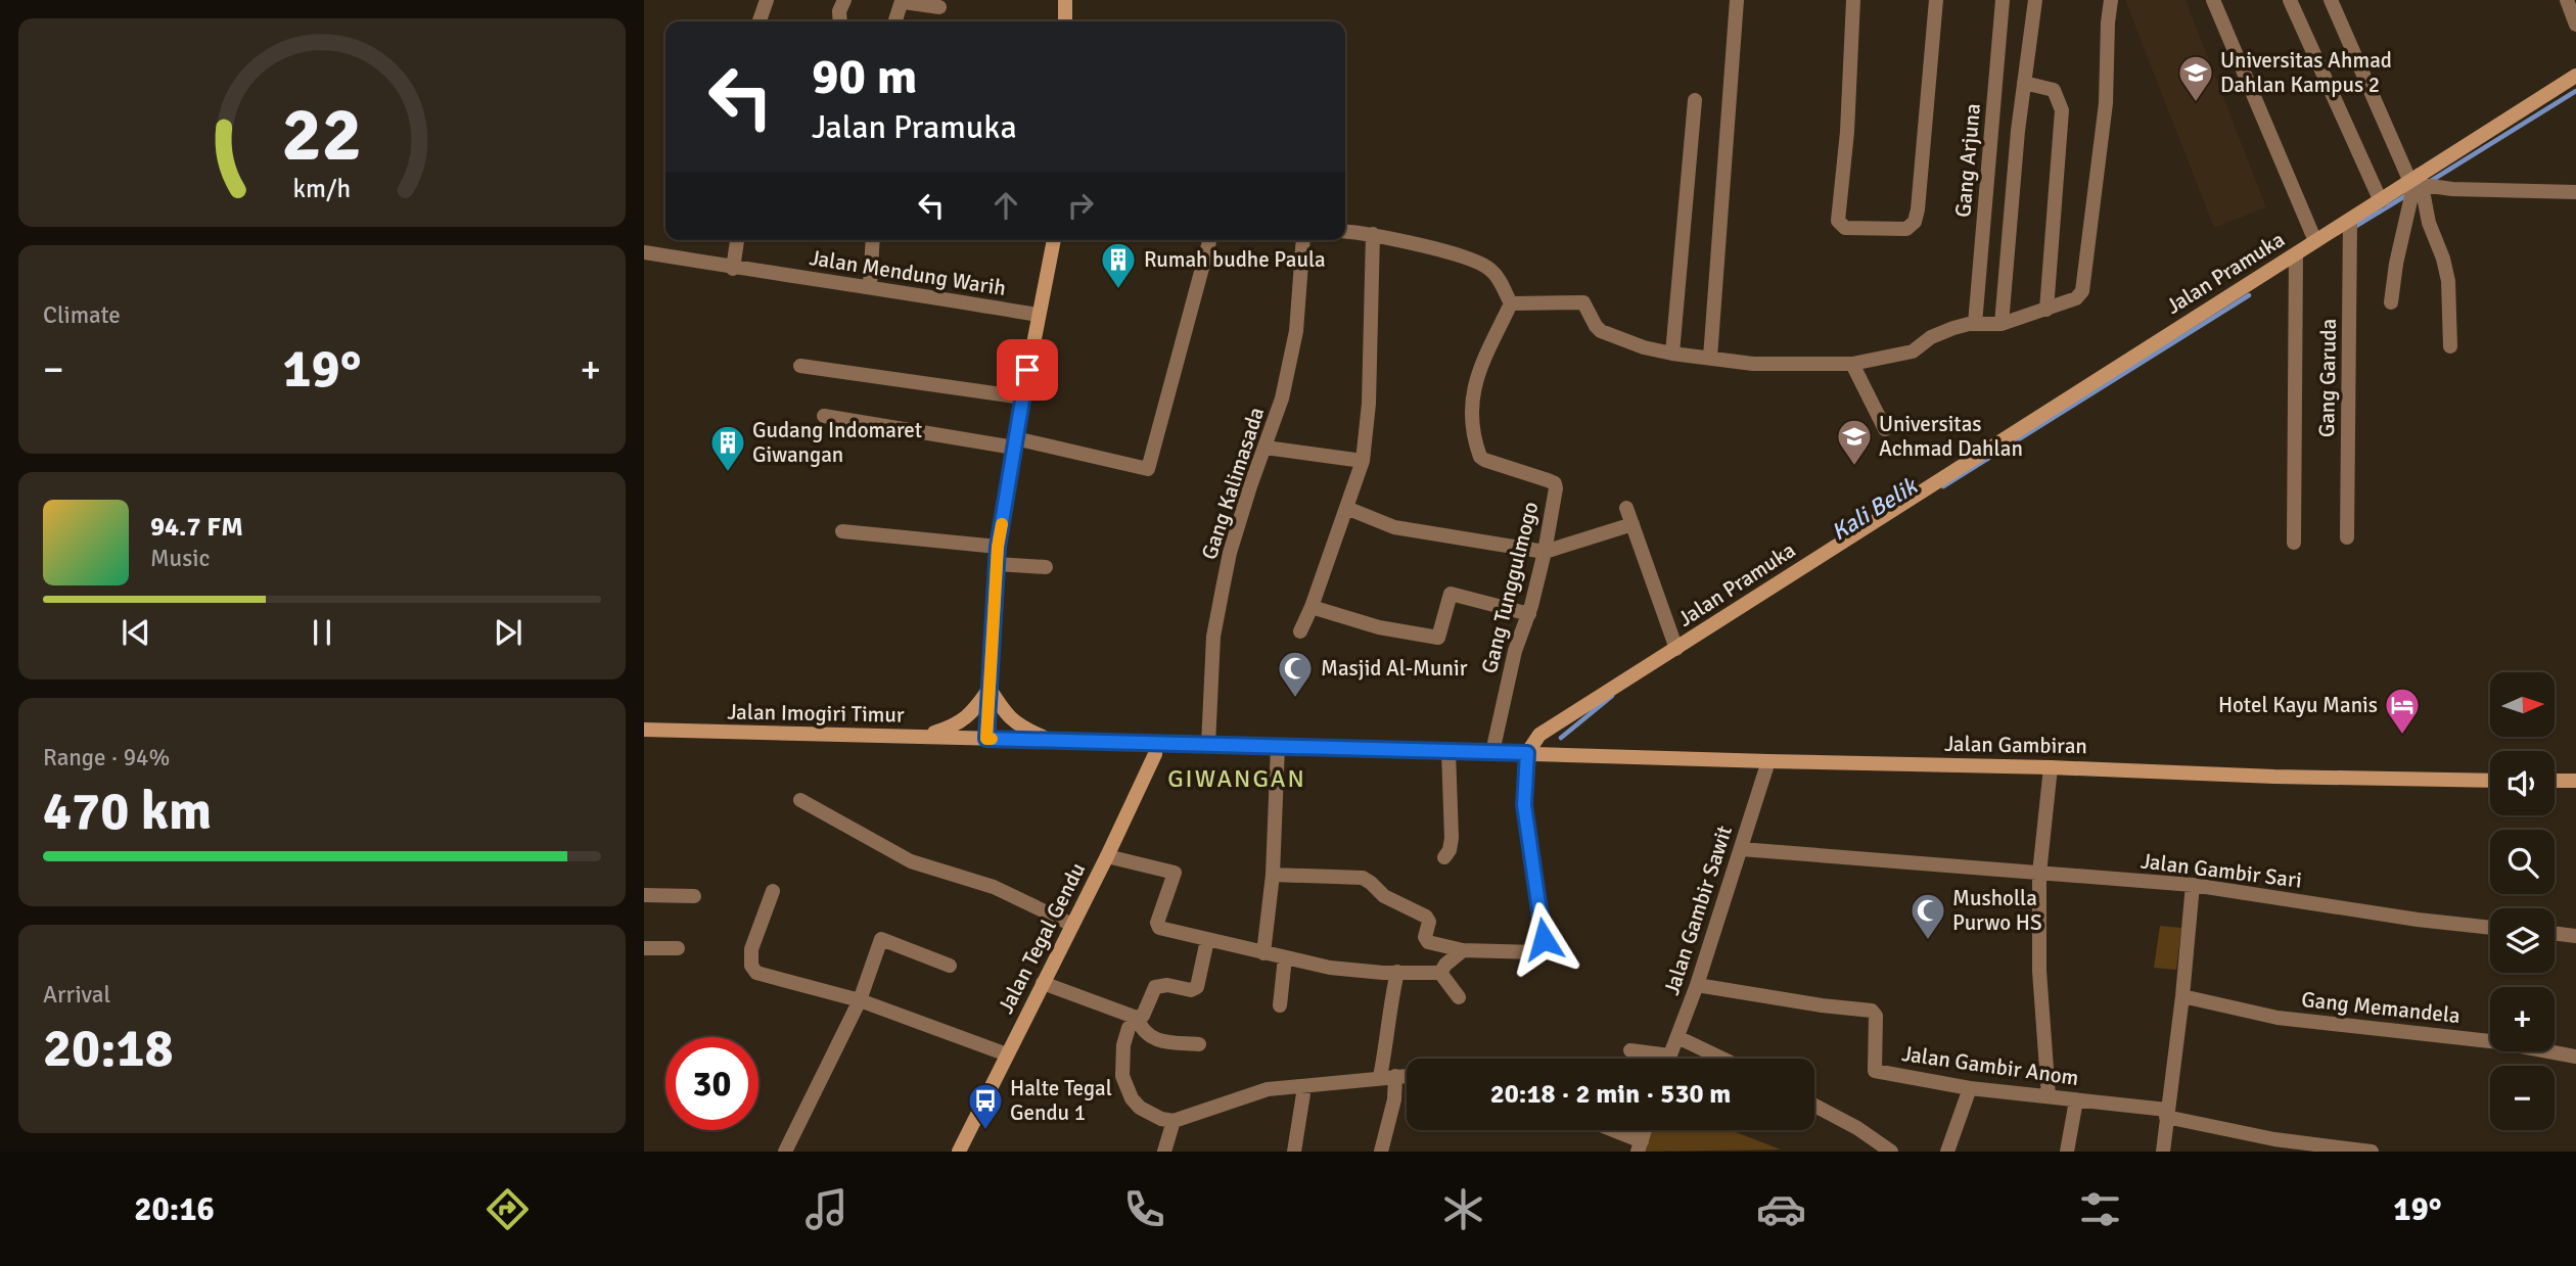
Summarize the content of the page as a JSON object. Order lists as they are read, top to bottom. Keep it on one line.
{"streets":{"main road":["Jalan Pramuka","Jalan Imogiri Timur","Jalan Gambiran","Jalan Tegal Gendu"],"street":["Gang Arjuna","Jalan Mendung Warih","Gang Garuda","Gang Kalimasada","Gang Tunggulmogo","Jalan Gambir Sari","Jalan Gambir Sawit","Gang Memandela","Jalan Gambir Anom"]},"crossings":[["Jalan Pramuka","Gang Garuda"],["Jalan Pramuka","Jalan Gambiran"],["Jalan Gambiran","Jalan Gambir Sawit"],["Jalan Gambir Sari","Jalan Gambir Sawit"],["Jalan Gambir Sawit","Jalan Gambir Anom"]],"districts":["GIWANGAN"],"water":["Kali Belik"],"places":{"school or university":["Universitas Ahmad Dahlan Kampus 2","Universitas Achmad Dahlan"],"building":["Rumah budhe Paula","Gudang Indomaret Giwangan"],"mosque":["Masjid Al-Munir","Musholla Purwo HS"],"hotel":["Hotel Kayu Manis"],"bus stop":["Halte Tegal Gendu 1"]},"north":"right","page":{"turn":["90 m","Jalan Pramuka"],"tile":["Climate",["Range · 94%","470 km"],["Arrival","20:18"]],"heat":["−","19°","+"],"song":["94.7 FM","Music"],"map_buttons":["+","−"],"limit":"30","trip":"20:18 · 2 min · 530 m","tabs":["20:16","19°"],"gauge":["22","km/h"]}}
